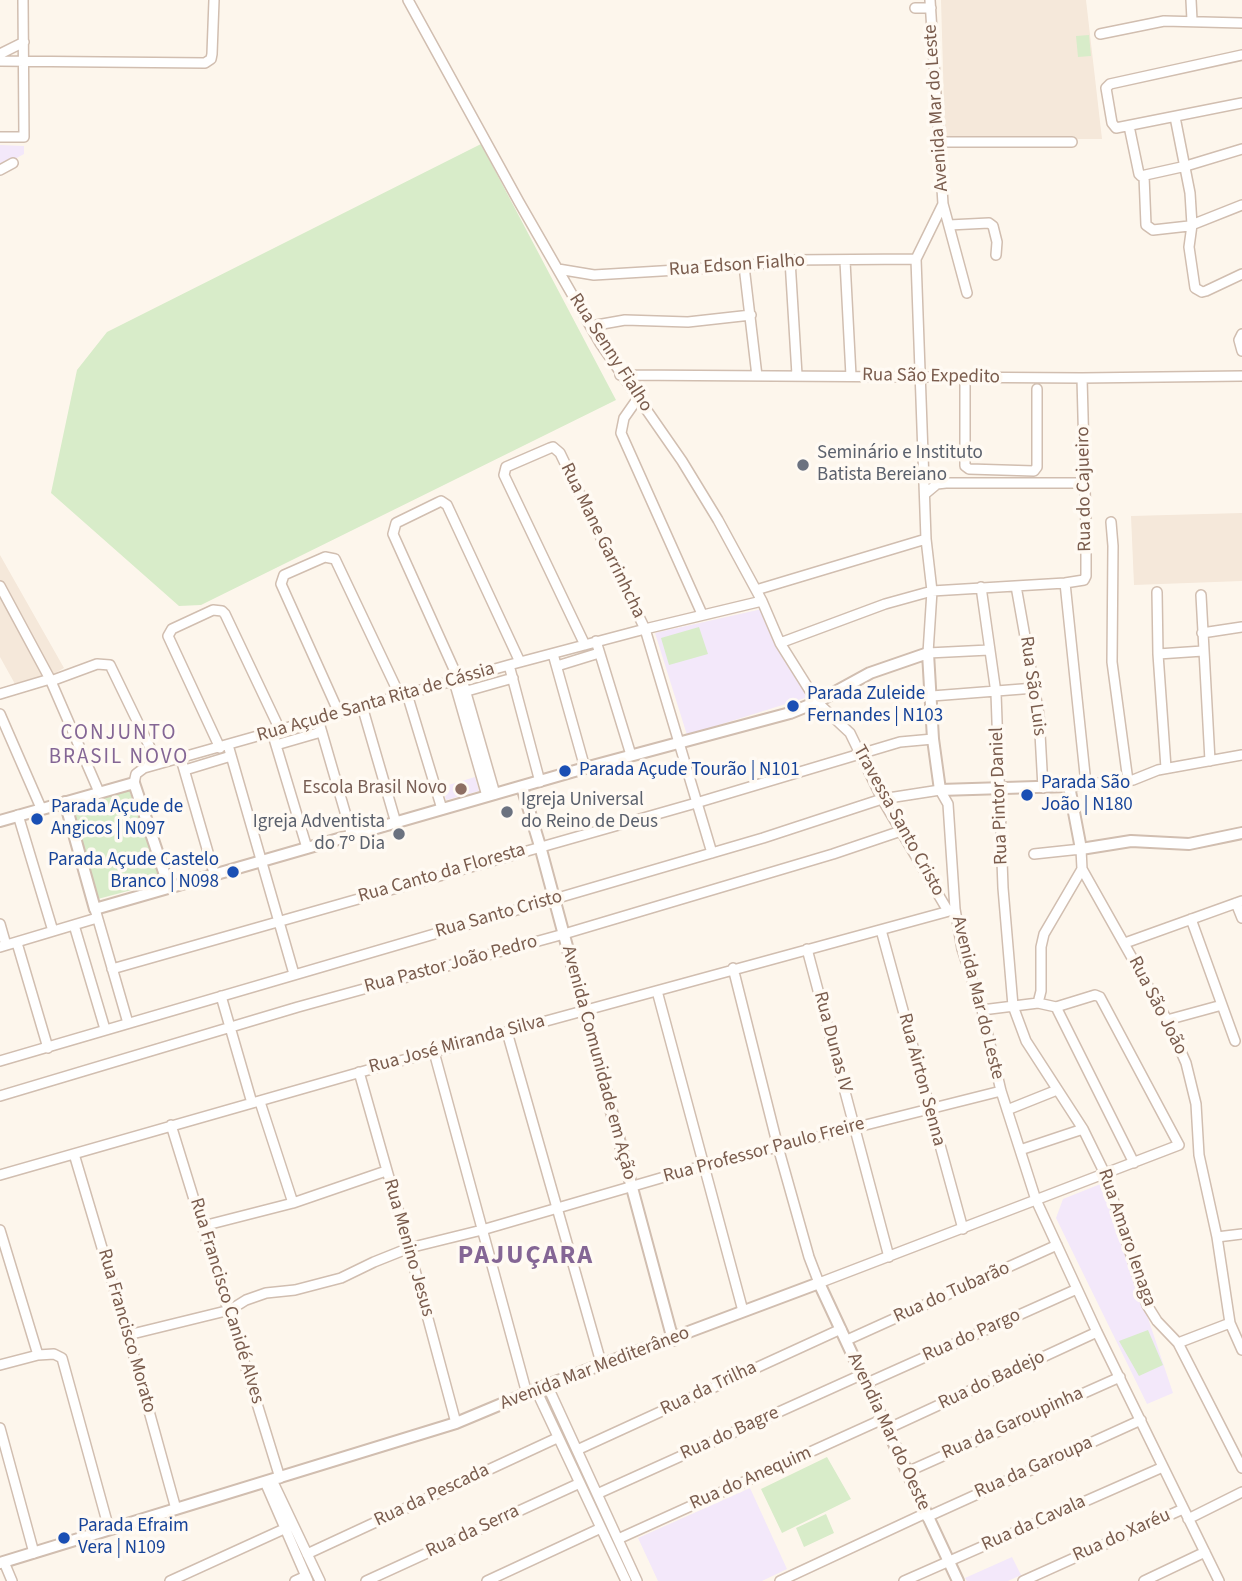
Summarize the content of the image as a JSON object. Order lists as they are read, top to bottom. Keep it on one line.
{"streets":{"street":["Avenida Mar do Leste","Rua Edson Fialho","Rua Senny Fialho","Rua São Expedito","Rua do Cajueiro","Rua Mane Garrinhcha","Rua São Luis","Rua Açude Santa Rita de Cássia","Rua Pintor Daniel","Travessa Santo Cristo","Rua Canto da Floresta","Rua Santo Cristo","Rua Pastor João Pedro","Rua São João","Rua Dunas IV","Rua José Miranda Silva","Avenida Comunidade em Ação","Rua Airton Senna","Rua Professor Paulo Freire","Rua Amaro Ienaga","Rua Menino Jesus","Rua do Tubarão","Rua Francisco Canidé Alves","Rua Francisco Morato","Rua do Pargo","Avenida Mar Mediterâneo","Rua do Badejo","Rua da Trilha","Rua da Garoupinha","Avendia Mar do Oeste","Rua do Bagre","Rua da Garoupa","Rua do Anequim","Rua da Pescada","Rua da Cavala","Rua da Serra","Rua do Xaréu"]},"crossings":[["Avenida Mar do Leste","Rua Edson Fialho"],["Avenida Mar do Leste","Rua São Expedito"],["Avenida Mar do Leste","Travessa Santo Cristo"],["Avenida Mar do Leste","Rua Canto da Floresta"],["Avenida Mar do Leste","Rua Santo Cristo"],["Avenida Mar do Leste","Rua José Miranda Silva"],["Avenida Mar do Leste","Rua Professor Paulo Freire"],["Avenida Mar do Leste","Rua do Tubarão"],["Avenida Mar do Leste","Rua do Pargo"],["Avenida Mar do Leste","Avenida Mar Mediterâneo"],["Avenida Mar do Leste","Rua do Badejo"],["Avenida Mar do Leste","Rua da Garoupinha"],["Avenida Mar do Leste","Rua da Garoupa"],["Avenida Mar do Leste","Rua da Cavala"],["Avenida Mar do Leste","Rua do Xaréu"],["Rua Edson Fialho","Rua Senny Fialho"],["Rua Senny Fialho","Rua São Expedito"],["Rua Senny Fialho","Rua Açude Santa Rita de Cássia"],["Rua Senny Fialho","Travessa Santo Cristo"],["Rua São Expedito","Rua do Cajueiro"],["Rua Mane Garrinhcha","Rua Açude Santa Rita de Cássia"],["Rua Mane Garrinhcha","Rua Canto da Floresta"],["Rua Mane Garrinhcha","Rua Santo Cristo"],["Rua São Luis","Rua Santo Cristo"],["Rua Pintor Daniel","Rua Santo Cristo"],["Rua Pintor Daniel","Rua Amaro Ienaga"],["Travessa Santo Cristo","Rua Canto da Floresta"],["Travessa Santo Cristo","Rua Santo Cristo"],["Travessa Santo Cristo","Rua Pastor João Pedro"],["Travessa Santo Cristo","Rua José Miranda Silva"],["Rua Canto da Floresta","Avenida Comunidade em Ação"],["Rua Santo Cristo","Rua São João"],["Rua Santo Cristo","Avenida Comunidade em Ação"],["Rua Pastor João Pedro","Avenida Comunidade em Ação"],["Rua Dunas IV","Rua José Miranda Silva"],["Rua Dunas IV","Rua Professor Paulo Freire"],["Rua Dunas IV","Avenida Mar Mediterâneo"],["Rua José Miranda Silva","Avenida Comunidade em Ação"],["Rua José Miranda Silva","Rua Airton Senna"],["Rua José Miranda Silva","Rua Menino Jesus"],["Rua José Miranda Silva","Rua Francisco Canidé Alves"],["Rua José Miranda Silva","Rua Francisco Morato"],["Avenida Comunidade em Ação","Rua Professor Paulo Freire"],["Avenida Comunidade em Ação","Avenida Mar Mediterâneo"],["Rua Airton Senna","Rua Professor Paulo Freire"],["Rua Airton Senna","Avenida Mar Mediterâneo"],["Rua Professor Paulo Freire","Rua Menino Jesus"],["Rua Professor Paulo Freire","Rua Francisco Canidé Alves"],["Rua Professor Paulo Freire","Rua Francisco Morato"],["Rua Amaro Ienaga","Avenida Mar Mediterâneo"],["Rua Menino Jesus","Avenida Mar Mediterâneo"],["Rua do Tubarão","Avendia Mar do Oeste"],["Rua Francisco Canidé Alves","Avenida Mar Mediterâneo"],["Rua Francisco Morato","Avenida Mar Mediterâneo"],["Rua do Pargo","Avendia Mar do Oeste"],["Rua do Pargo","Rua do Bagre"],["Avenida Mar Mediterâneo","Avendia Mar do Oeste"],["Rua do Badejo","Avendia Mar do Oeste"],["Rua do Badejo","Rua do Anequim"],["Rua da Trilha","Avendia Mar do Oeste"],["Rua da Garoupinha","Avendia Mar do Oeste"],["Avendia Mar do Oeste","Rua do Bagre"],["Avendia Mar do Oeste","Rua da Garoupa"],["Avendia Mar do Oeste","Rua do Anequim"],["Avendia Mar do Oeste","Rua da Cavala"]],"districts":["CONJUNTO BRASIL NOVO","PAJUÇARA"],"places":["Seminário e Instituto Batista Bereiano","Parada Zuleide Fernandes | N103","Parada Açude Tourão | N101","Escola Brasil Novo","Parada São João | N180","Igreja Universal do Reino de Deus","Parada Açude de Angicos | N097","Igreja Adventista do 7º Dia","Parada Açude Castelo Branco | N098","Parada Efraim Vera | N109"]}
